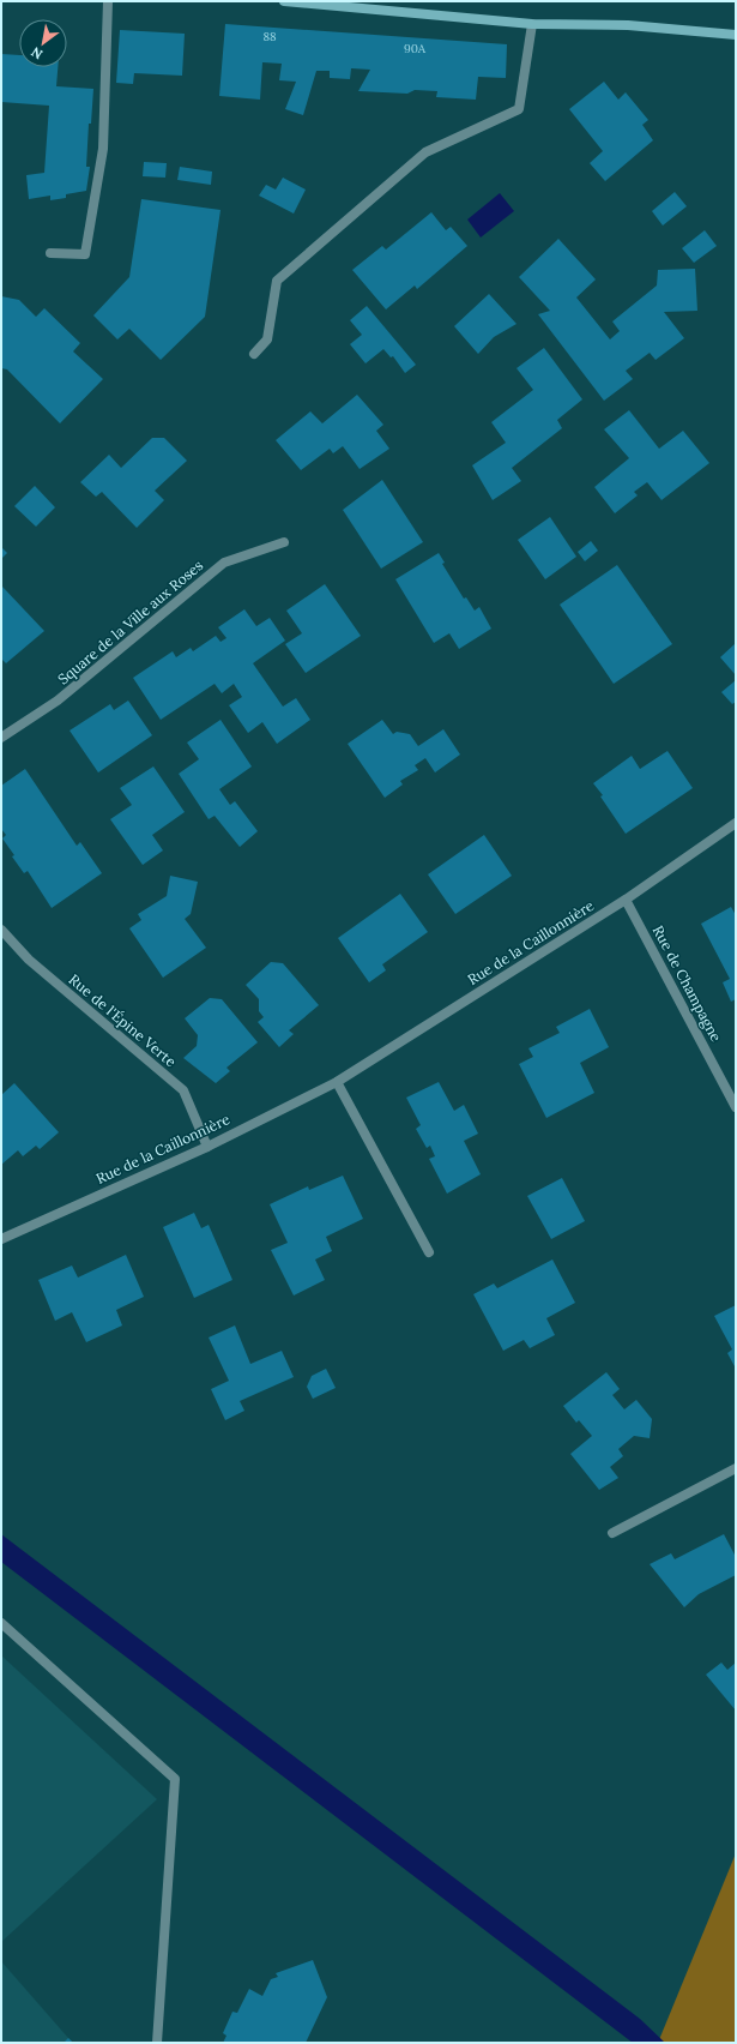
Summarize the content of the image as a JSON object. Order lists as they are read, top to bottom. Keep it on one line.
{"streets":{"street":["Square de la Ville aux Roses","Rue de la Caillonnière","Rue de Champagne","Rue de l'Épine Verte"]},"crossings":[["Rue de la Caillonnière","Rue de Champagne"],["Rue de la Caillonnière","Rue de l'Épine Verte"]],"house_numbers":["88","90A"],"north":"bottom left"}
